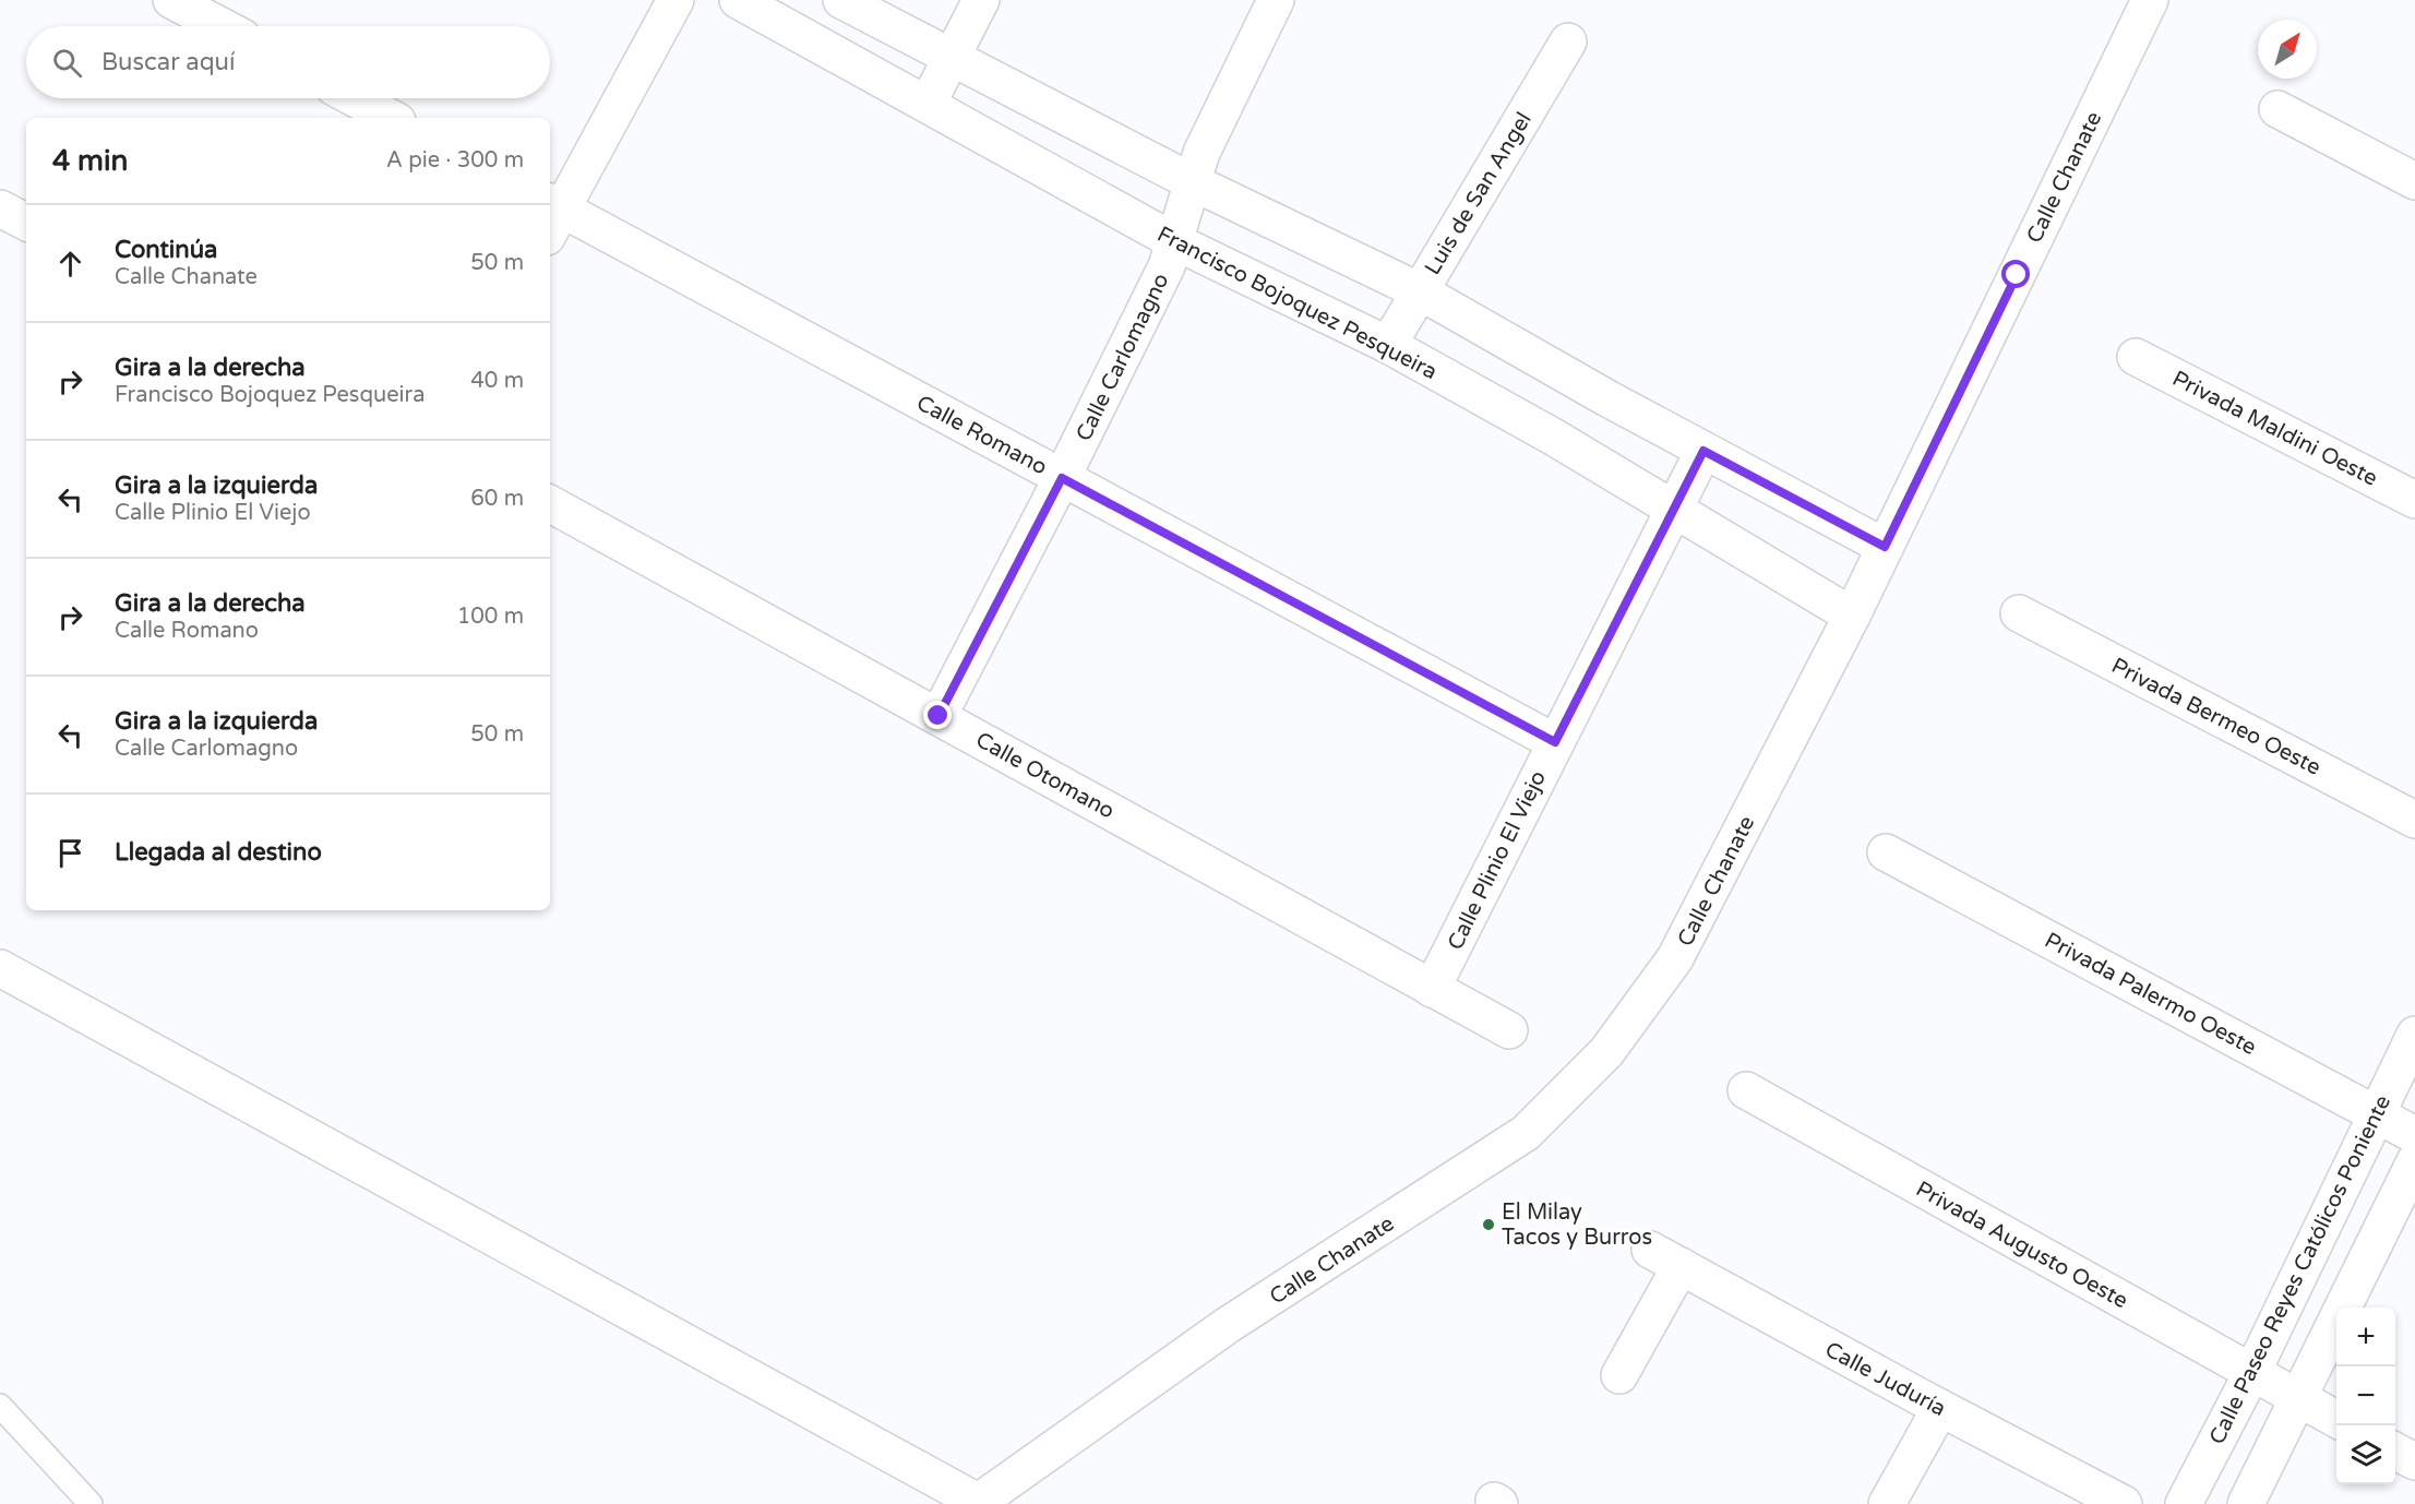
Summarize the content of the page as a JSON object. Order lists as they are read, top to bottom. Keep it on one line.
{"streets":{"street":["Calle Chanate","Luis de San Angel","Francisco Bojoquez Pesqueira","Calle Carlomagno","Privada Maldini Oeste","Calle Romano","Privada Bermeo Oeste","Calle Otomano","Calle Plinio El Viejo","Privada Palermo Oeste","Privada Augusto Oeste","Calle Paseo Reyes Católicos Poniente","Calle Juduría"]},"crossings":[["Calle Chanate","Francisco Bojoquez Pesqueira"],["Luis de San Angel","Francisco Bojoquez Pesqueira"],["Francisco Bojoquez Pesqueira","Calle Carlomagno"],["Francisco Bojoquez Pesqueira","Calle Plinio El Viejo"],["Calle Carlomagno","Calle Romano"],["Calle Carlomagno","Calle Otomano"],["Calle Romano","Calle Plinio El Viejo"],["Calle Otomano","Calle Plinio El Viejo"],["Privada Palermo Oeste","Calle Paseo Reyes Católicos Poniente"],["Privada Augusto Oeste","Calle Paseo Reyes Católicos Poniente"]],"places":["El Milay Tacos y Burros"],"north":"top right","page":{"search":"Buscar aquí","heading":["4 min","A pie · 300 m"],"list":[["Continúa","Calle Chanate","50 m"],["Gira a la derecha","Francisco Bojoquez Pesqueira","40 m"],["Gira a la izquierda","Calle Plinio El Viejo","60 m"],["Gira a la derecha","Calle Romano","100 m"],["Gira a la izquierda","Calle Carlomagno","50 m"],"Llegada al destino"],"map_buttons":["+","−"]}}
